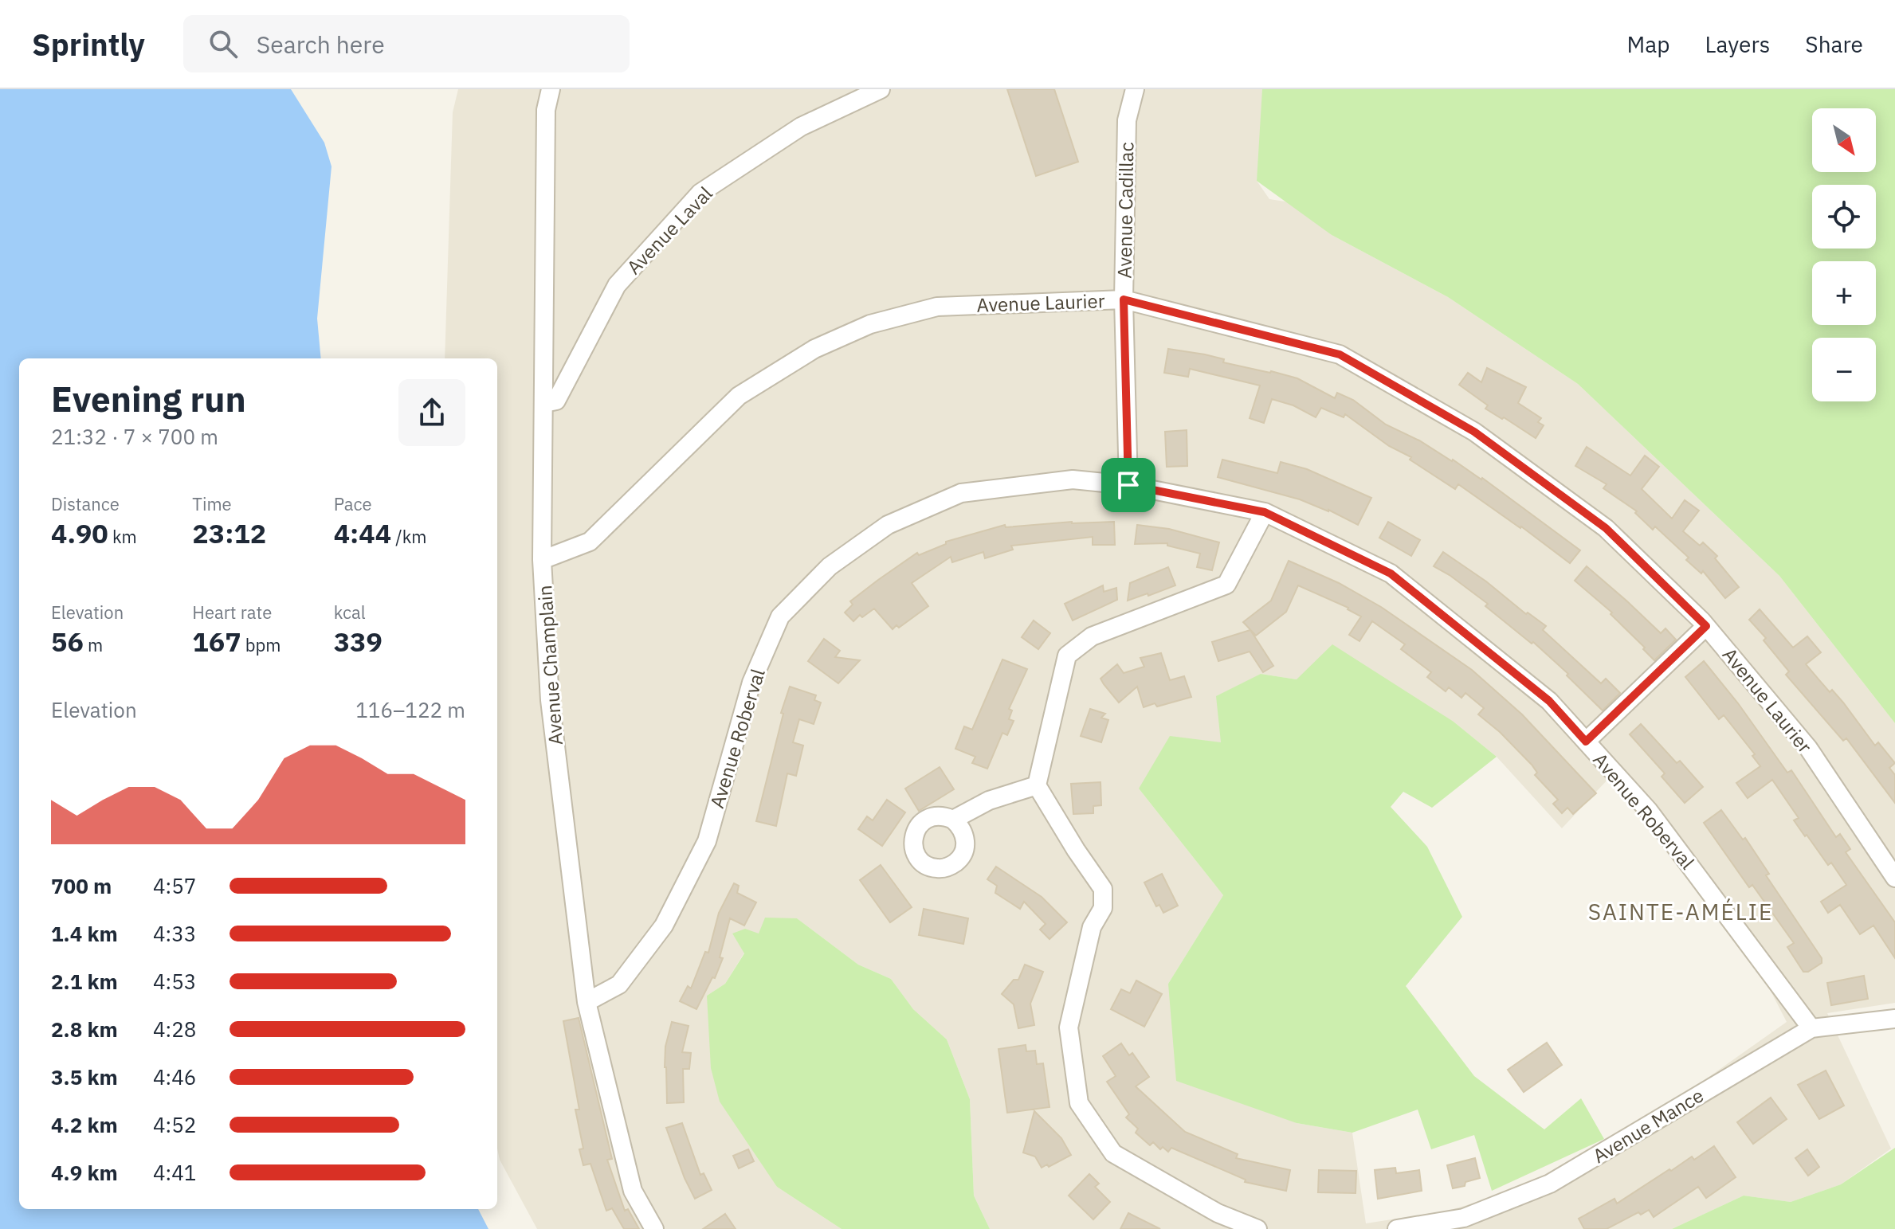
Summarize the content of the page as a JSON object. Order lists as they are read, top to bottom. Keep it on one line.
{"streets":{"street":["Avenue Cadillac","Avenue Laval","Avenue Laurier","Avenue Champlain","Avenue Roberval","Avenue Mance"]},"crossings":[["Avenue Cadillac","Avenue Laurier"],["Avenue Cadillac","Avenue Roberval"],["Avenue Laval","Avenue Champlain"],["Avenue Laurier","Avenue Champlain"],["Avenue Champlain","Avenue Roberval"],["Avenue Roberval","Avenue Mance"]],"districts":["SAINTE-AMÉLIE"],"north":"bottom right","page":{"header":"Sprintly","search":"Search here","nav":["Map","Layers","Share"],"map_buttons":["+","−"],"heading":["Evening run","21:32 · 7 × 700 m"],"stats":[["Distance","4.90 km"],["Time","23:12"],["Pace","4:44 /km"],["Elevation","56 m"],["Heart rate","167 bpm"],["kcal","339"]],"chart":["Elevation","116–122 m"],"list":[{"name":"700 m","note":"4:57"},{"name":"1.4 km","note":"4:33"},{"name":"2.1 km","note":"4:53"},{"name":"2.8 km","note":"4:28"},{"name":"3.5 km","note":"4:46"},{"name":"4.2 km","note":"4:52"},{"name":"4.9 km","note":"4:41"}]}}
